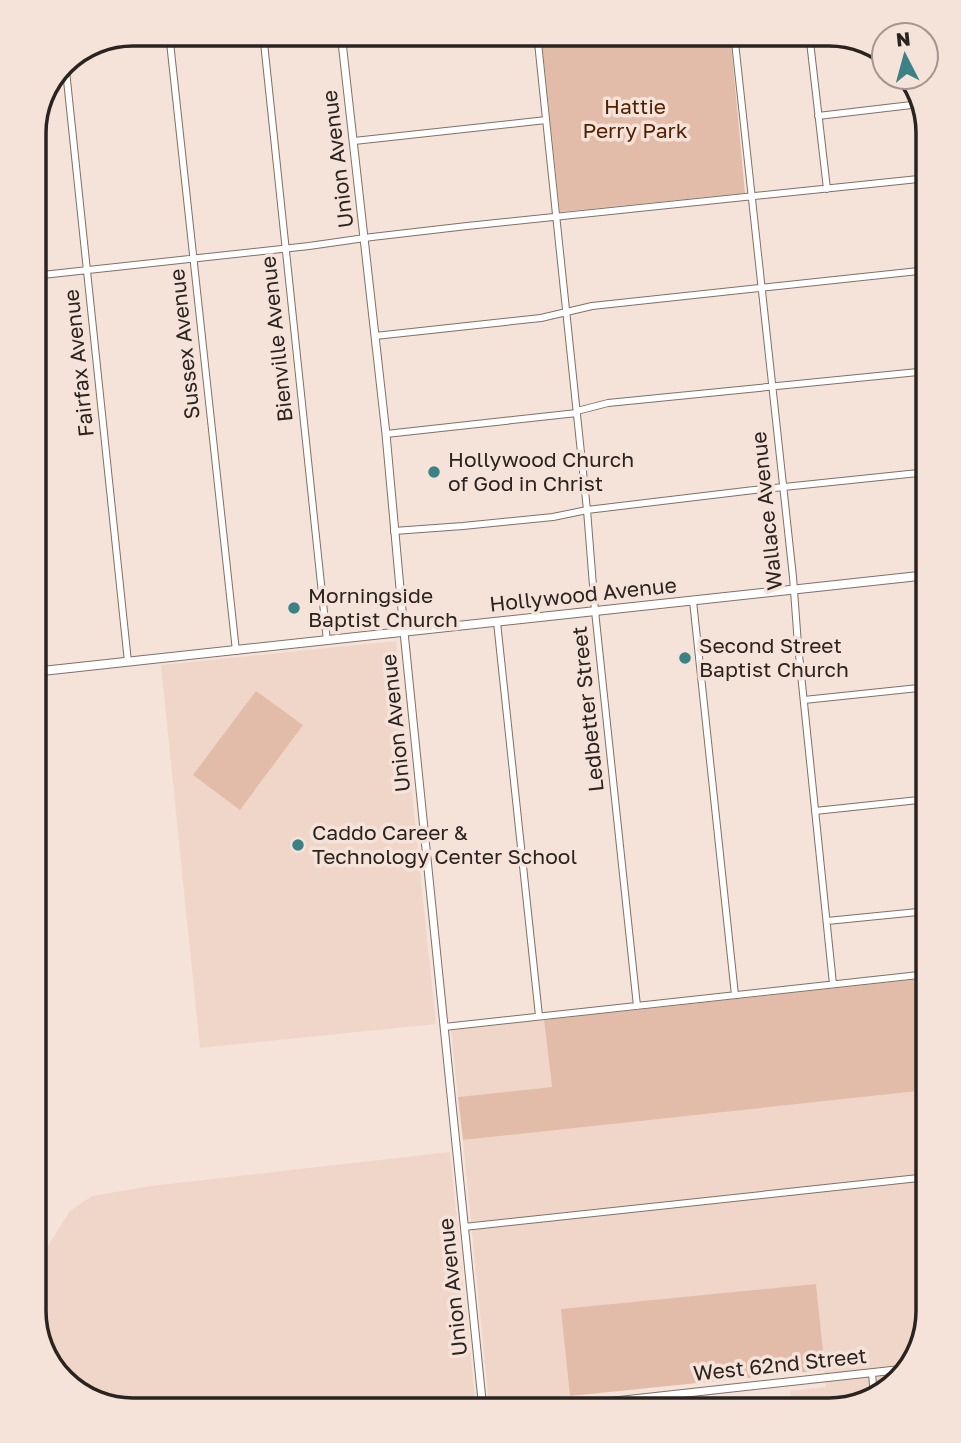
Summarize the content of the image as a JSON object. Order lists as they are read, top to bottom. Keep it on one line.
{"streets":{"main road":["Hollywood Avenue"],"street":["Union Avenue","Bienville Avenue","Sussex Avenue","Fairfax Avenue","Wallace Avenue","Ledbetter Street","West 62nd Street"]},"crossings":[["Union Avenue","Hollywood Avenue"],["Bienville Avenue","Hollywood Avenue"],["Sussex Avenue","Hollywood Avenue"],["Fairfax Avenue","Hollywood Avenue"],["Wallace Avenue","Hollywood Avenue"],["Hollywood Avenue","Ledbetter Street"]],"parks":["Hattie Perry Park"],"places":["Hollywood Church of God in Christ","Morningside Baptist Church","Second Street Baptist Church","Caddo Career & Technology Center School"],"north":"top"}
